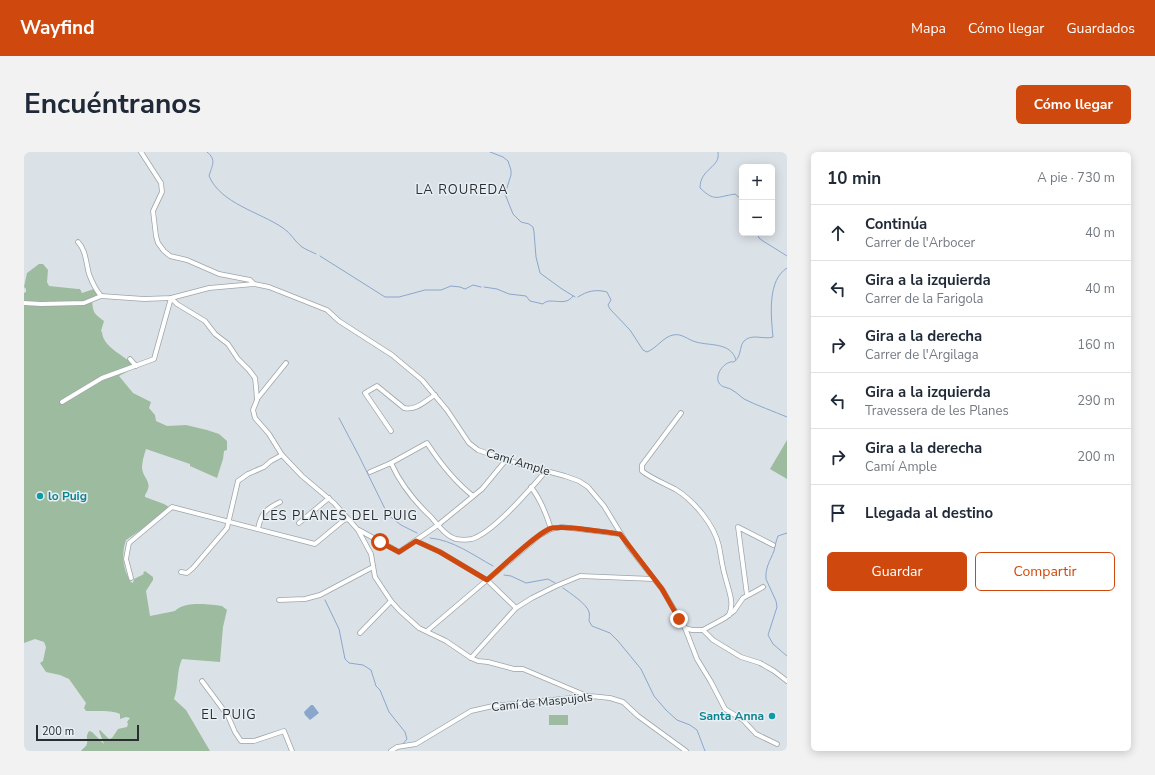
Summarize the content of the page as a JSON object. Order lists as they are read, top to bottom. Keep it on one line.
{"streets":{"street":["Camí Ample","Camí de Maspujols"]},"districts":["LA ROUREDA","LES PLANES DEL PUIG","EL PUIG"],"places":["lo Puig","Santa Anna"],"scale_bar":"200 m","page":{"header":"Wayfind","nav":["Mapa","Cómo llegar","Guardados"],"title":"Encuéntranos","buttons":["Cómo llegar",["Guardar","Compartir"]],"heading":["10 min","A pie · 730 m"],"map_buttons":["+","−"],"list":[["Continúa","Carrer de l'Arbocer","40 m"],["Gira a la izquierda","Carrer de la Farigola","40 m"],["Gira a la derecha","Carrer de l'Argilaga","160 m"],["Gira a la izquierda","Travessera de les Planes","290 m"],["Gira a la derecha","Camí Ample","200 m"],"Llegada al destino"],"scale":"200 m"}}
